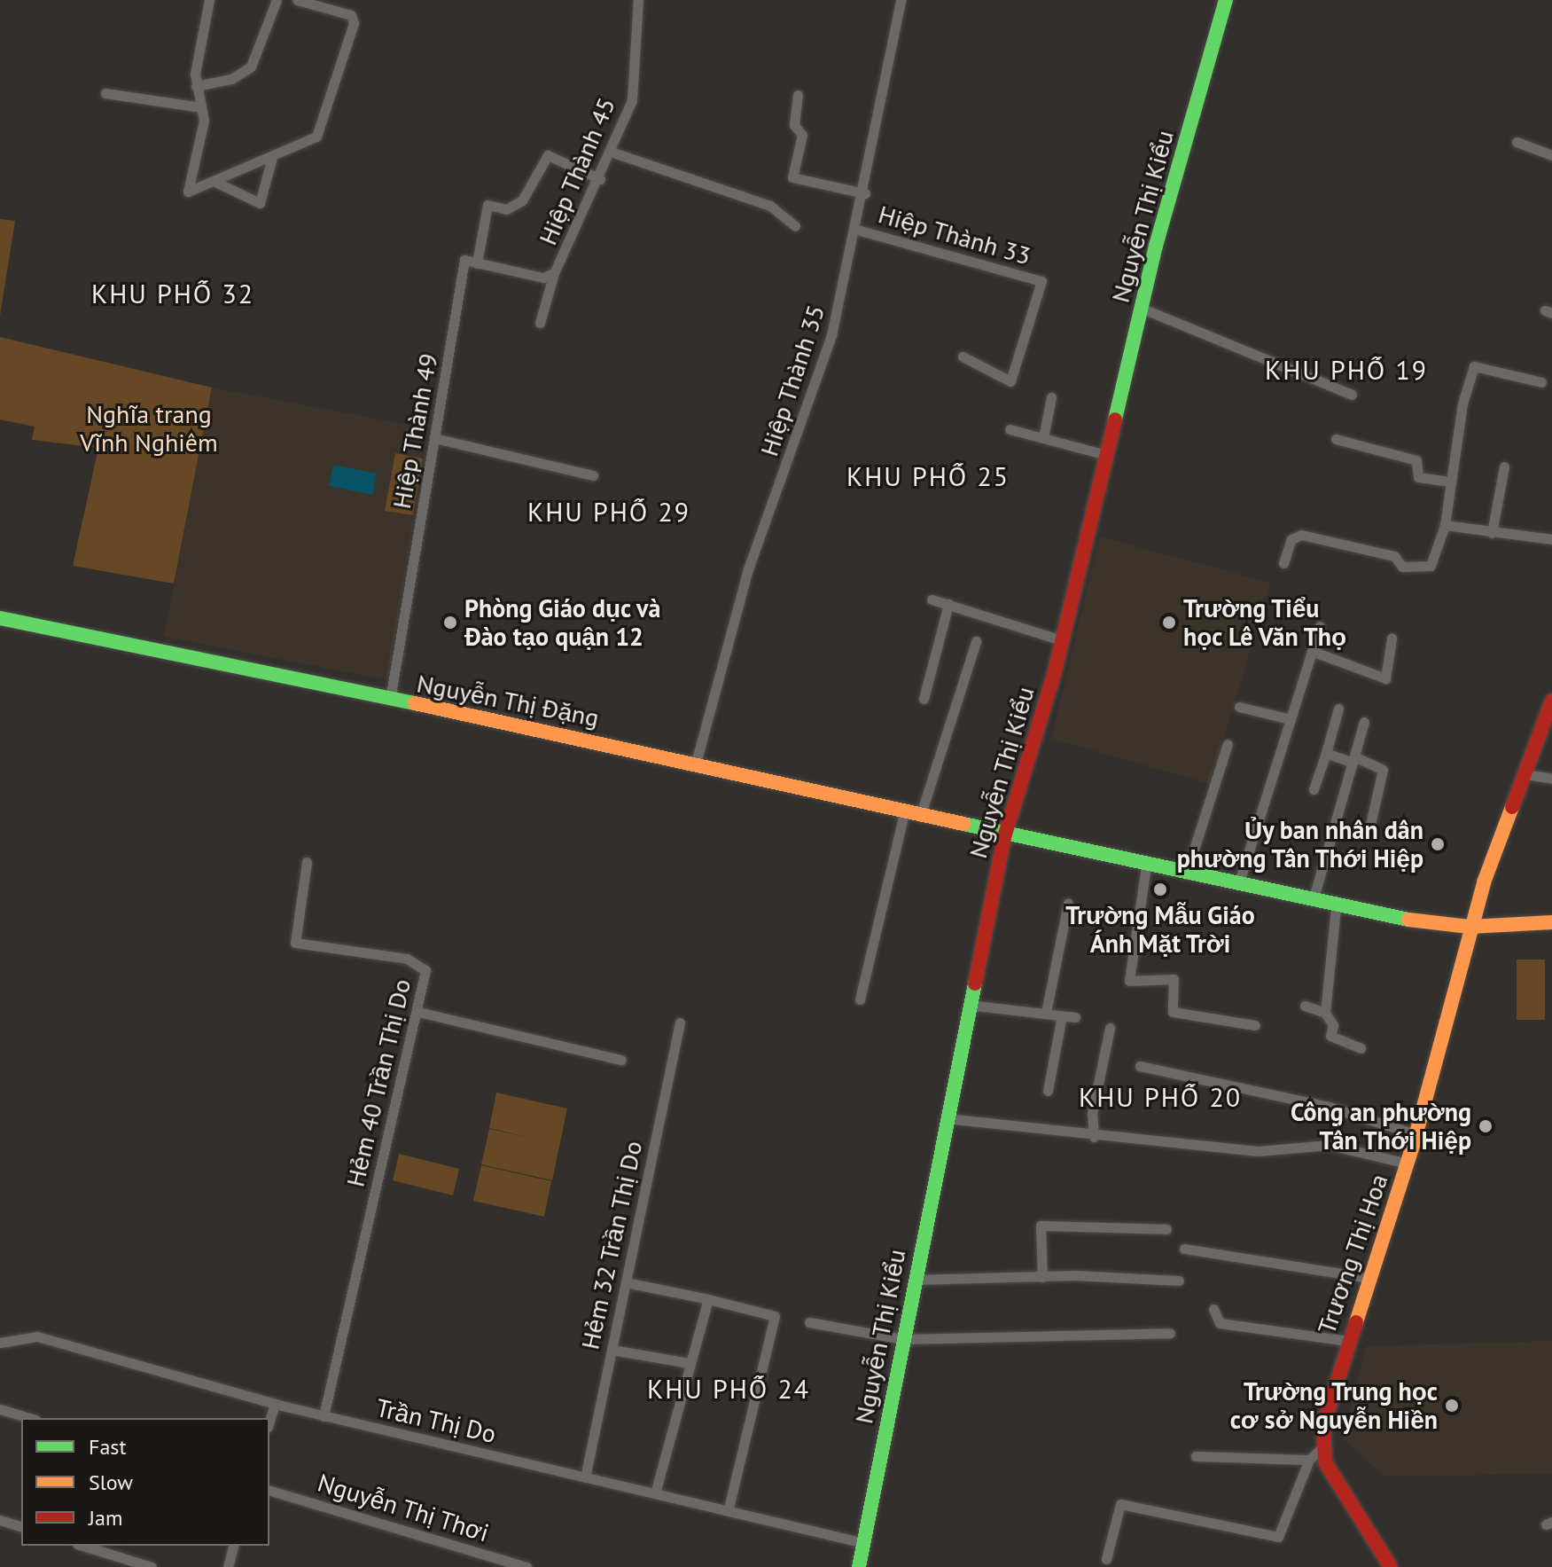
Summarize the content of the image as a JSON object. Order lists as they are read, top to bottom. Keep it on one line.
{"streets":{"street":["Hiệp Thành 45","Nguyễn Thị Kiểu","Hiệp Thành 33","Hiệp Thành 35","Hiệp Thành 49","Nguyễn Thị Đặng","Hẻm 40 Trần Thị Do","Hẻm 32 Trần Thị Do","Trương Thị Hoa","Trần Thị Do","Nguyễn Thị Thơi"]},"crossings":[["Nguyễn Thị Kiểu","Nguyễn Thị Đặng"],["Nguyễn Thị Kiểu","Trần Thị Do"],["Hiệp Thành 33","Hiệp Thành 35"],["Hiệp Thành 35","Nguyễn Thị Đặng"],["Hiệp Thành 49","Nguyễn Thị Đặng"],["Nguyễn Thị Đặng","Trương Thị Hoa"],["Hẻm 40 Trần Thị Do","Trần Thị Do"],["Hẻm 32 Trần Thị Do","Trần Thị Do"]],"districts":["KHU PHỐ 32","KHU PHỐ 19","KHU PHỐ 25","KHU PHỐ 29","KHU PHỐ 20","KHU PHỐ 24"],"parks":["Nghĩa trang Vĩnh Nghiêm"],"places":["Phòng Giáo dục và Đào tạo quận 12","Trường Tiểu học Lê Văn Thọ","Ủy ban nhân dân phường Tân Thới Hiệp","Trường Mẫu Giáo Ánh Mặt Trời","Công an phường Tân Thới Hiệp","Trường Trung học cơ sở Nguyễn Hiền"],"legend":["Fast","Slow","Jam"]}
